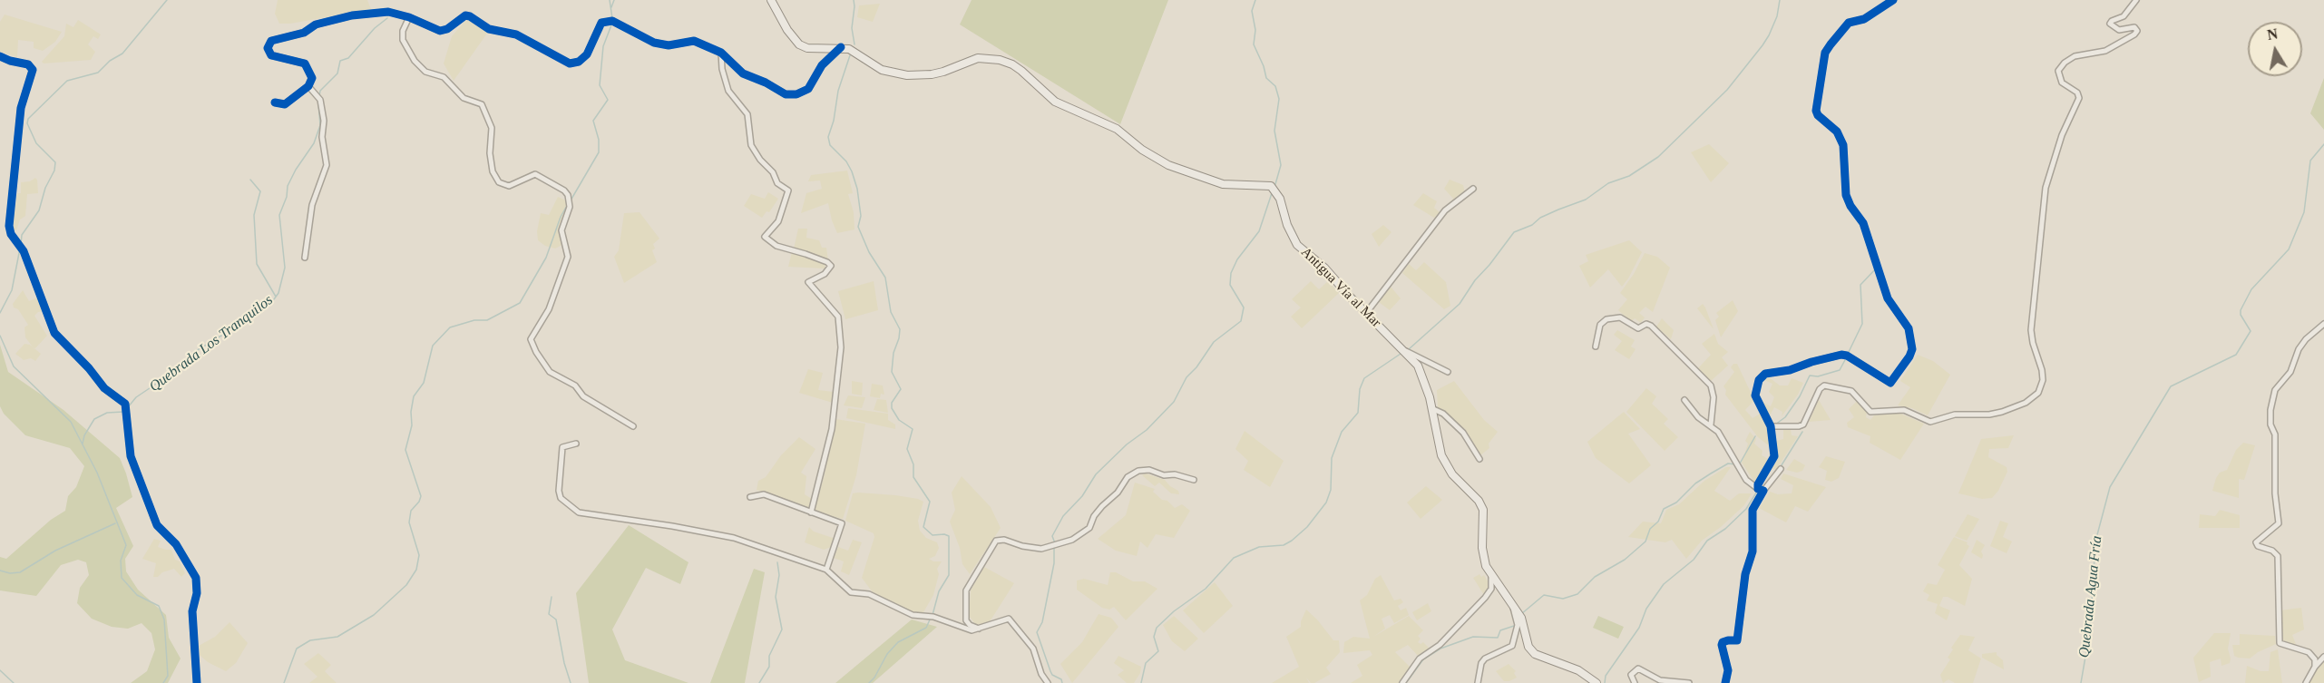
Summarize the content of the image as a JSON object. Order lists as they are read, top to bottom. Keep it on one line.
{"streets":{"main road":["Antigua Vía al Mar"]},"water":["Quebrada Los Tranquilos","Quebrada Agua Fría"],"north":"top"}
